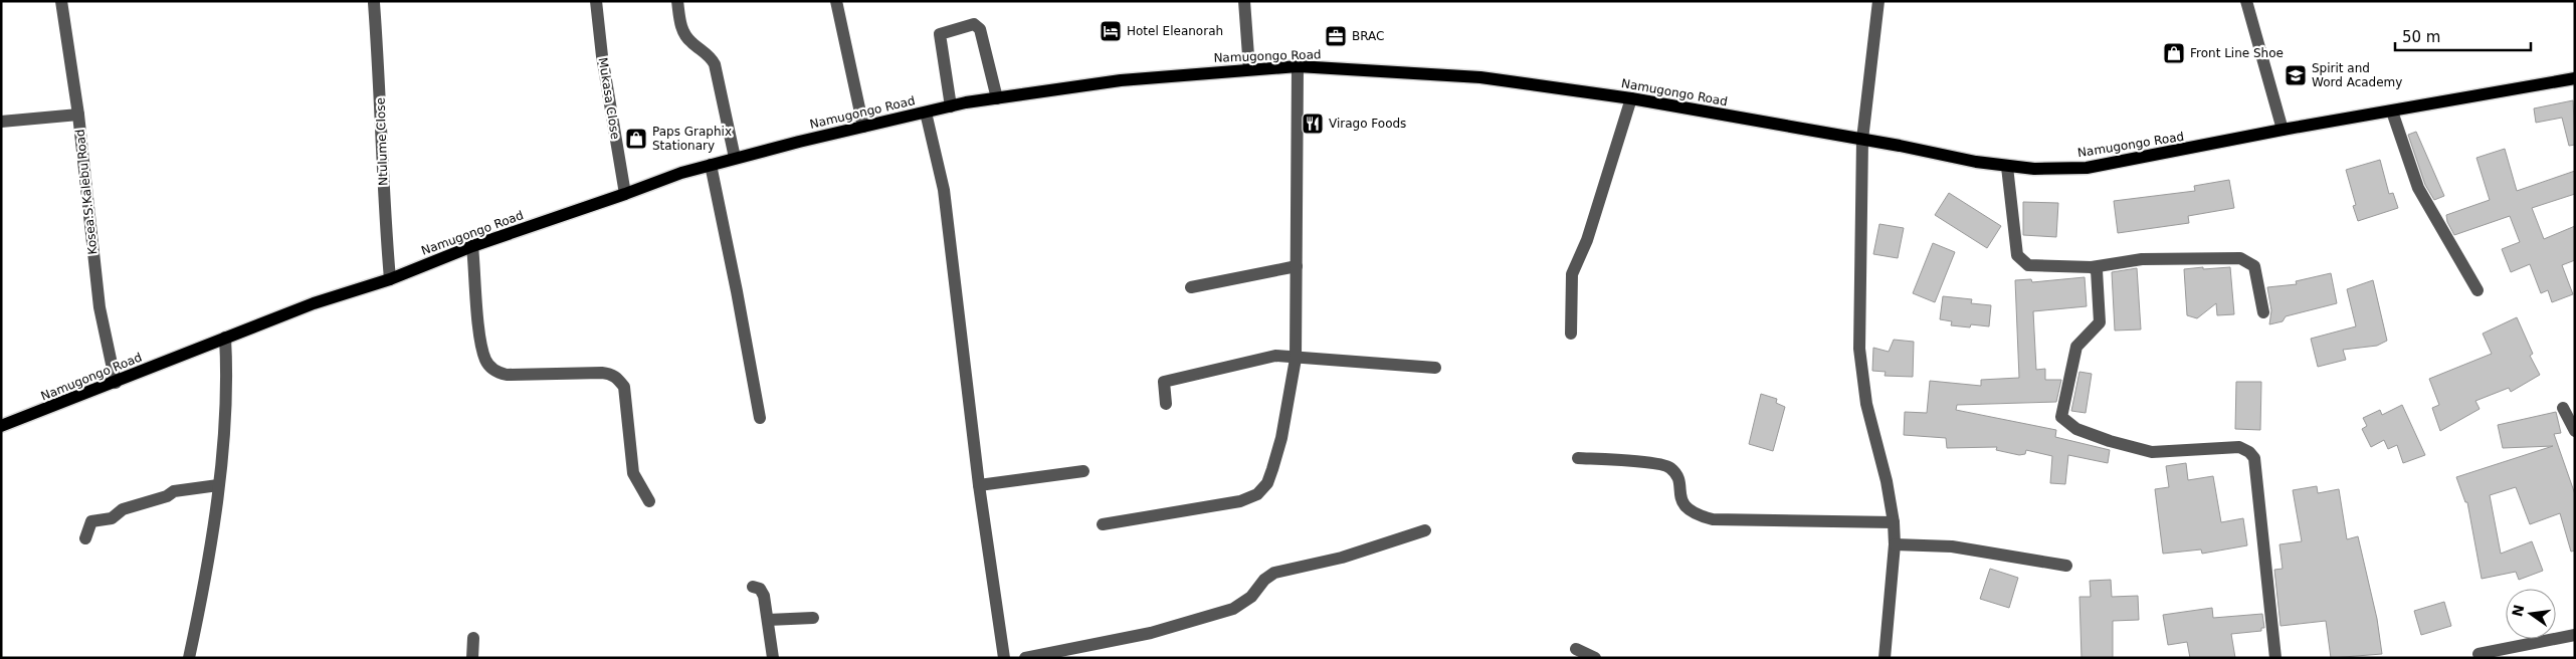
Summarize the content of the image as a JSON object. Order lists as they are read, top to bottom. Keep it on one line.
{"streets":{"main road":["Namugongo Road"],"street":["Mukasa Close","Ntulume Close","Kosea.S.Kalebu Road"]},"crossings":[["Namugongo Road","Mukasa Close"],["Namugongo Road","Ntulume Close"],["Namugongo Road","Kosea.S.Kalebu Road"]],"places":{"hotel":["Hotel Eleanorah"],"office":["BRAC"],"shop":["Front Line Shoe","Paps Graphix Stationary"],"school or university":["Spirit and Word Academy"],"restaurant":["Virago Foods"]},"scale_bar":"50 m","north":"left"}
